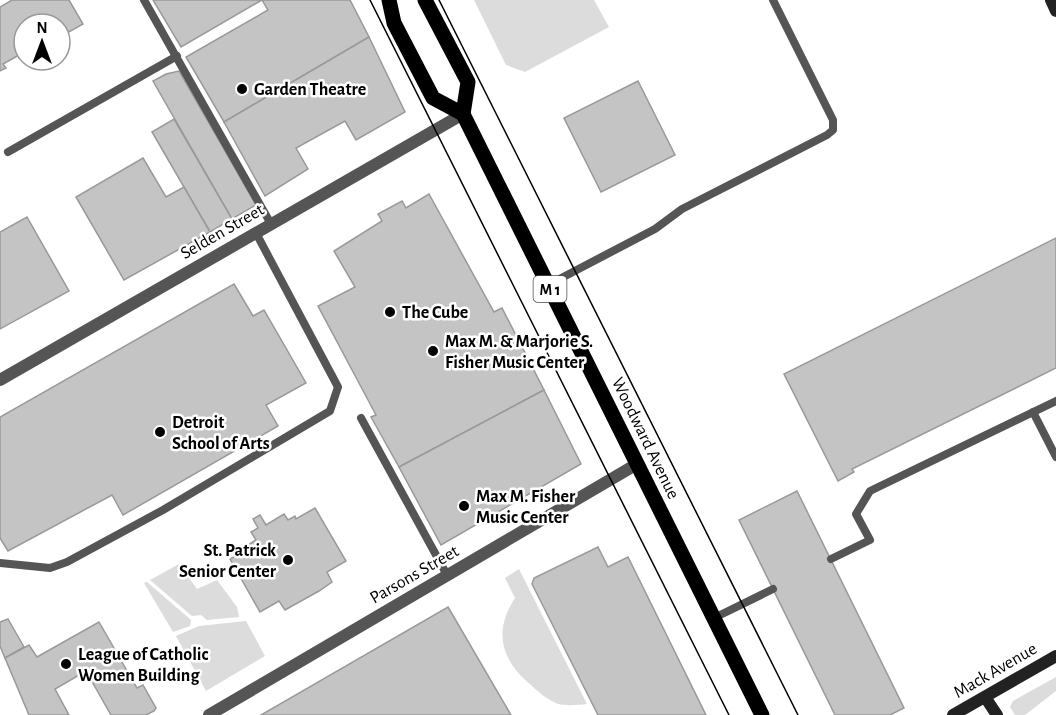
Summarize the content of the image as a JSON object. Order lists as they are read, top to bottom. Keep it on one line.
{"streets":{"main road":["M 1","Woodward Avenue","Mack Avenue"],"street":["Selden Street","Parsons Street"]},"crossings":[["Selden Street","Woodward Avenue"],["Woodward Avenue","Parsons Street"]],"places":["Garden Theatre","The Cube","Max M. & Marjorie S. Fisher Music Center","Detroit School of Arts","Max M. Fisher Music Center","St. Patrick Senior Center","League of Catholic Women Building"],"north":"top"}
